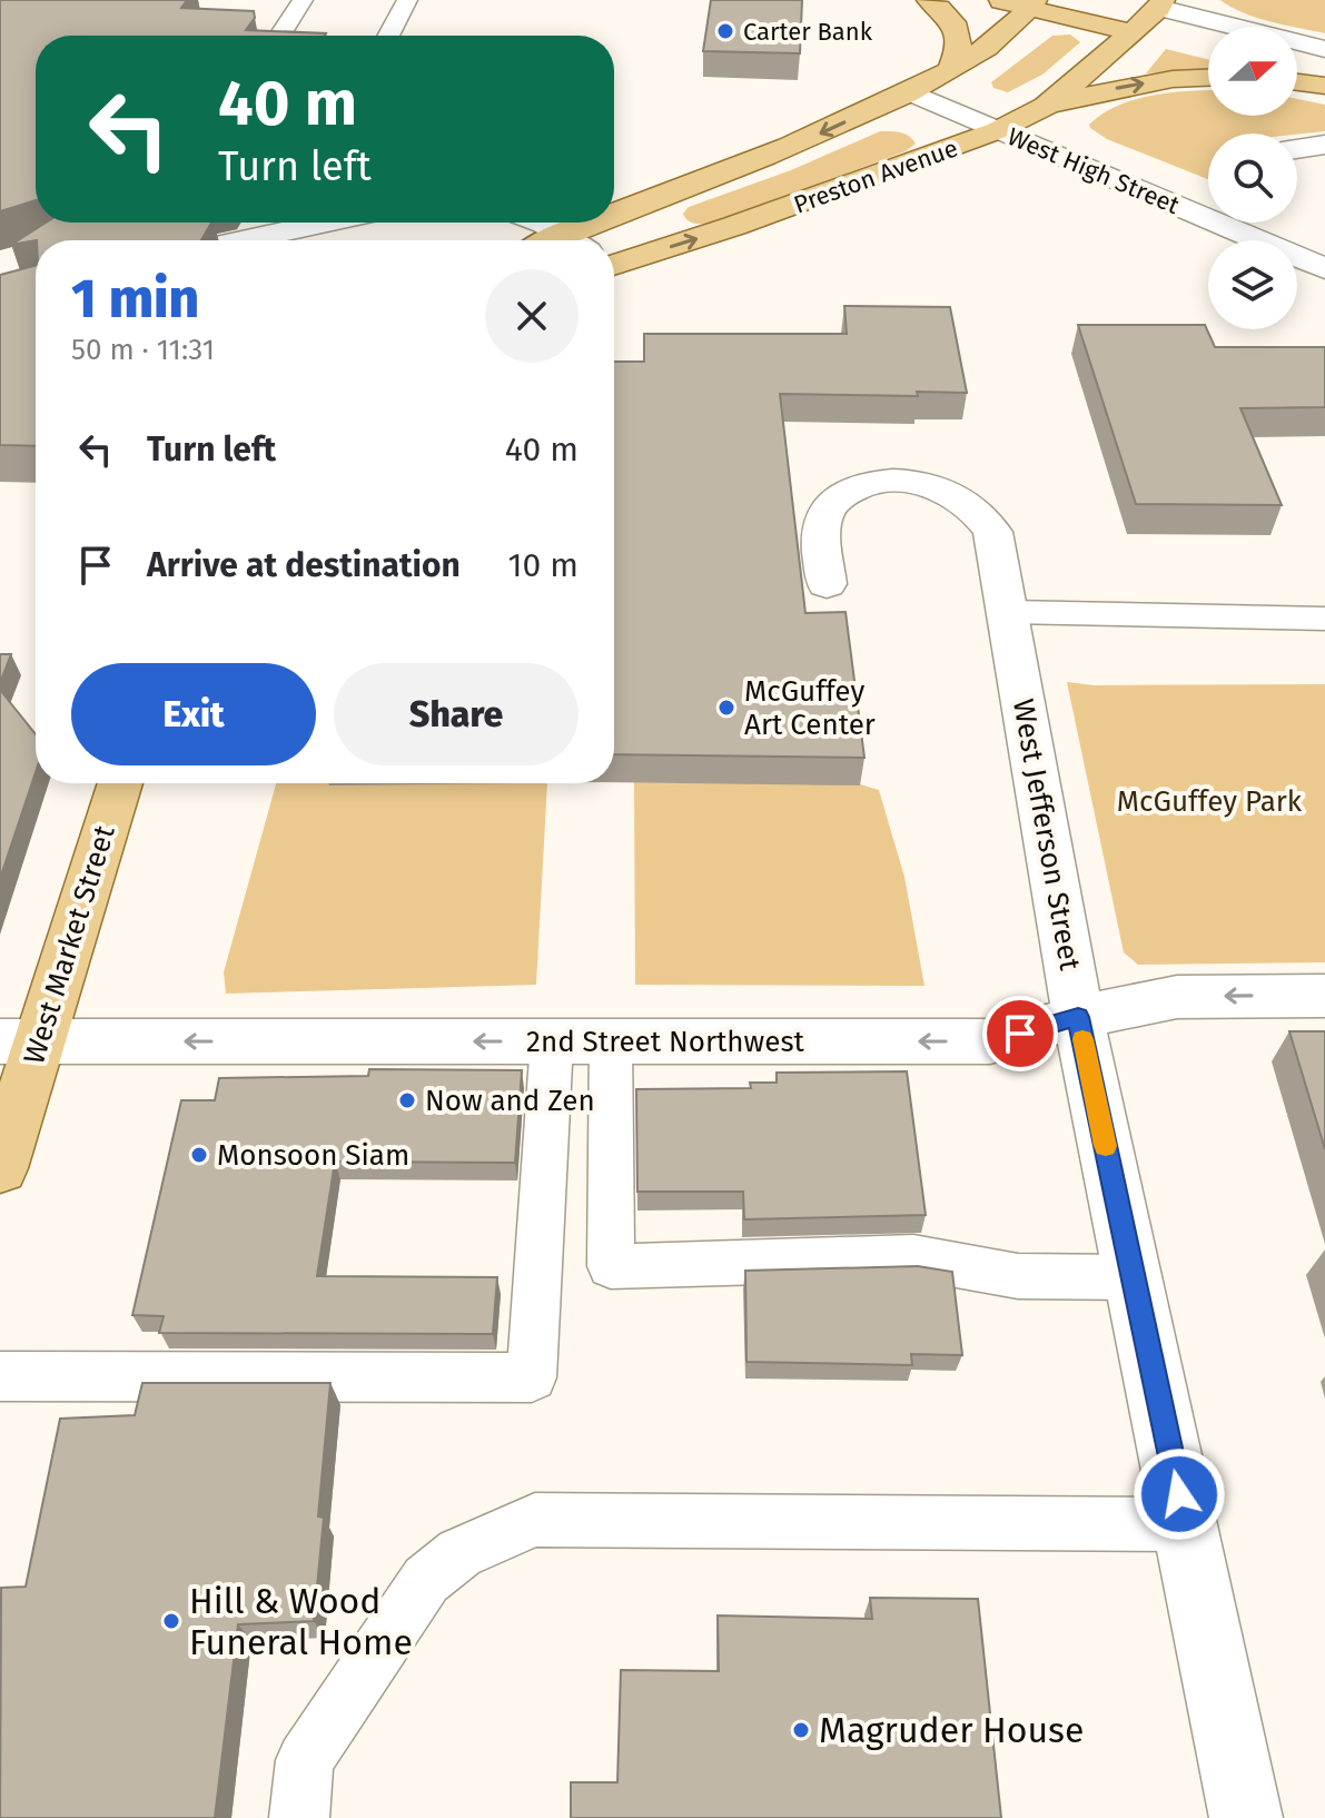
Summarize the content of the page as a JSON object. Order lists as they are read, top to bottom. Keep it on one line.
{"streets":{"main road":["Preston Avenue","West Market Street"],"street":["West High Street","West Jefferson Street","2nd Street Northwest"]},"crossings":[["West High Street","Preston Avenue"],["West Jefferson Street","2nd Street Northwest"],["West Market Street","2nd Street Northwest"]],"one_way":["2nd Street Northwest"],"parks":["McGuffey Park"],"places":["Carter Bank","McGuffey Art Center","Now and Zen","Monsoon Siam","Hill & Wood Funeral Home","Magruder House"],"north":"right","page":{"turn":["40 m","Turn left"],"heading":["1 min","50 m · 11:31"],"list":[{"name":"Turn left","value":"40 m"},{"name":"Arrive at destination","value":"10 m"}],"buttons":["Exit","Share"]}}
